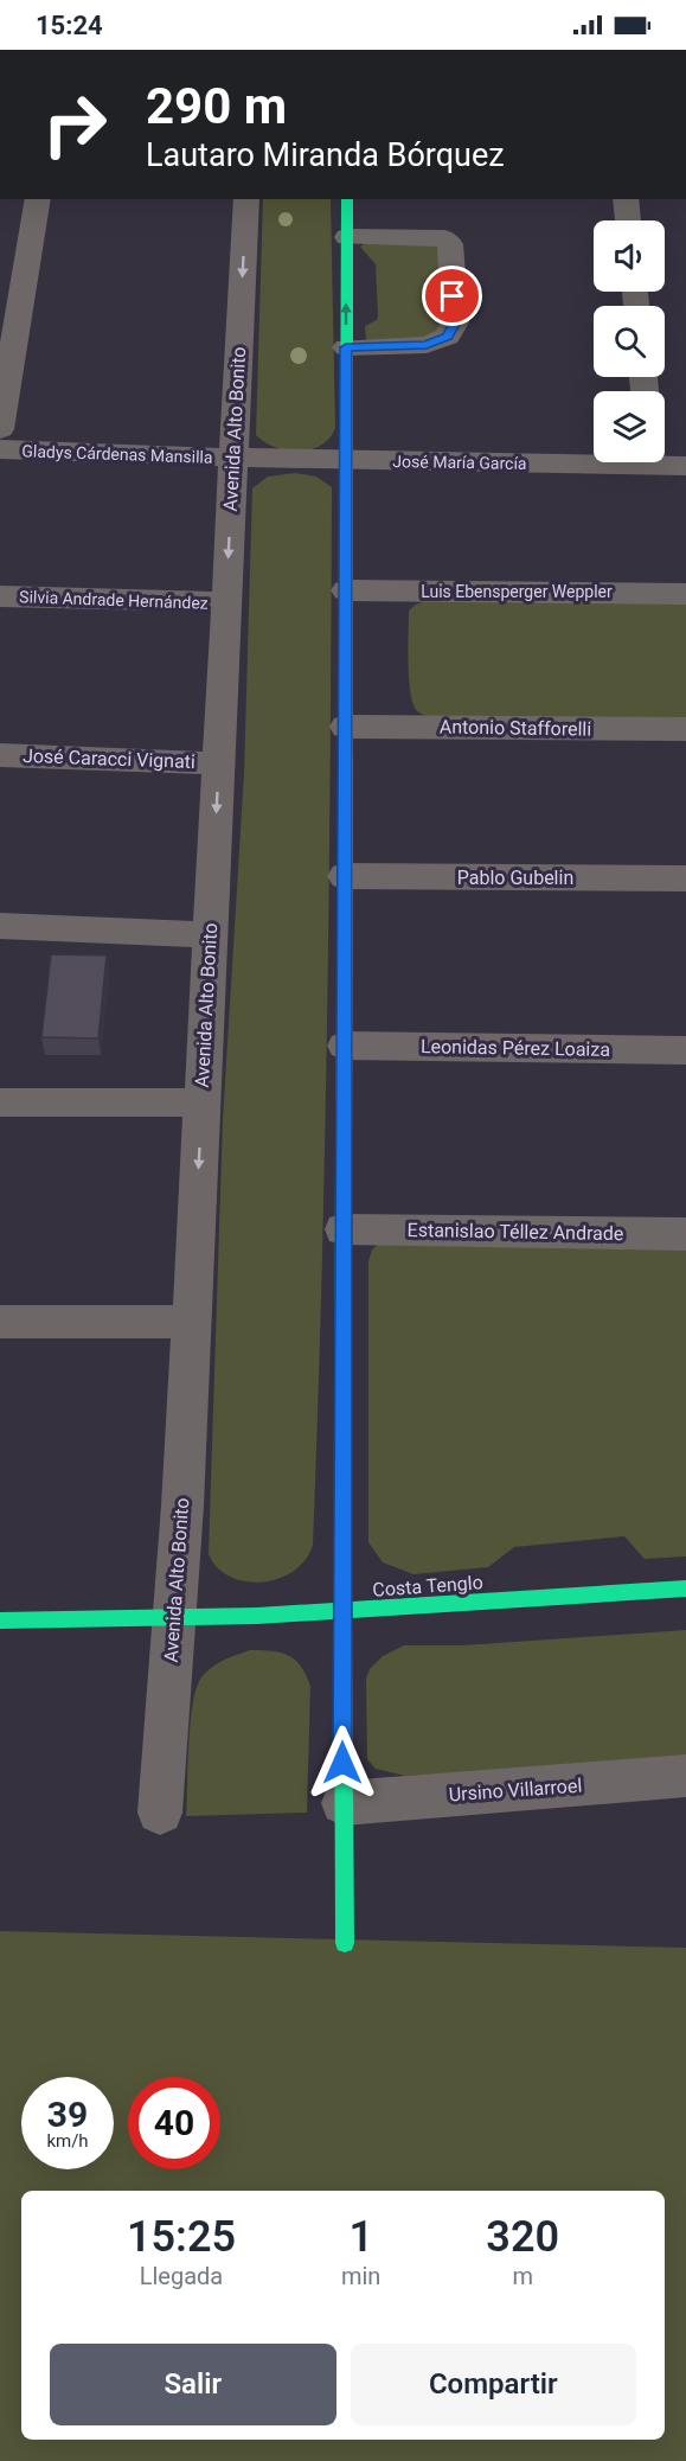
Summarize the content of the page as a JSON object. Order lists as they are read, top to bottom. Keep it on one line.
{"streets":{"street":["Avenida Alto Bonito","Gladys Cárdenas Mansilla","José María García","Luis Ebensperger Weppler","Silvia Andrade Hernández","Antonio Stafforelli","José Caracci Vignati","Pablo Gubelin","Leonidas Pérez Loaiza","Estanislao Téllez Andrade","Costa Tenglo","Ursino Villarroel"]},"crossings":[["Avenida Alto Bonito","Gladys Cárdenas Mansilla"],["Avenida Alto Bonito","José María García"],["Avenida Alto Bonito","Silvia Andrade Hernández"],["Avenida Alto Bonito","José Caracci Vignati"],["Avenida Alto Bonito","Costa Tenglo"],["Gladys Cárdenas Mansilla","José María García"]],"page":{"status":"15:24","turn":["290 m","Lautaro Miranda Bórquez"],"speed":"39 km/h","limit":"40","eta":["15:25","Llegada","1","min","320","m"],"buttons":["Salir","Compartir"]}}
